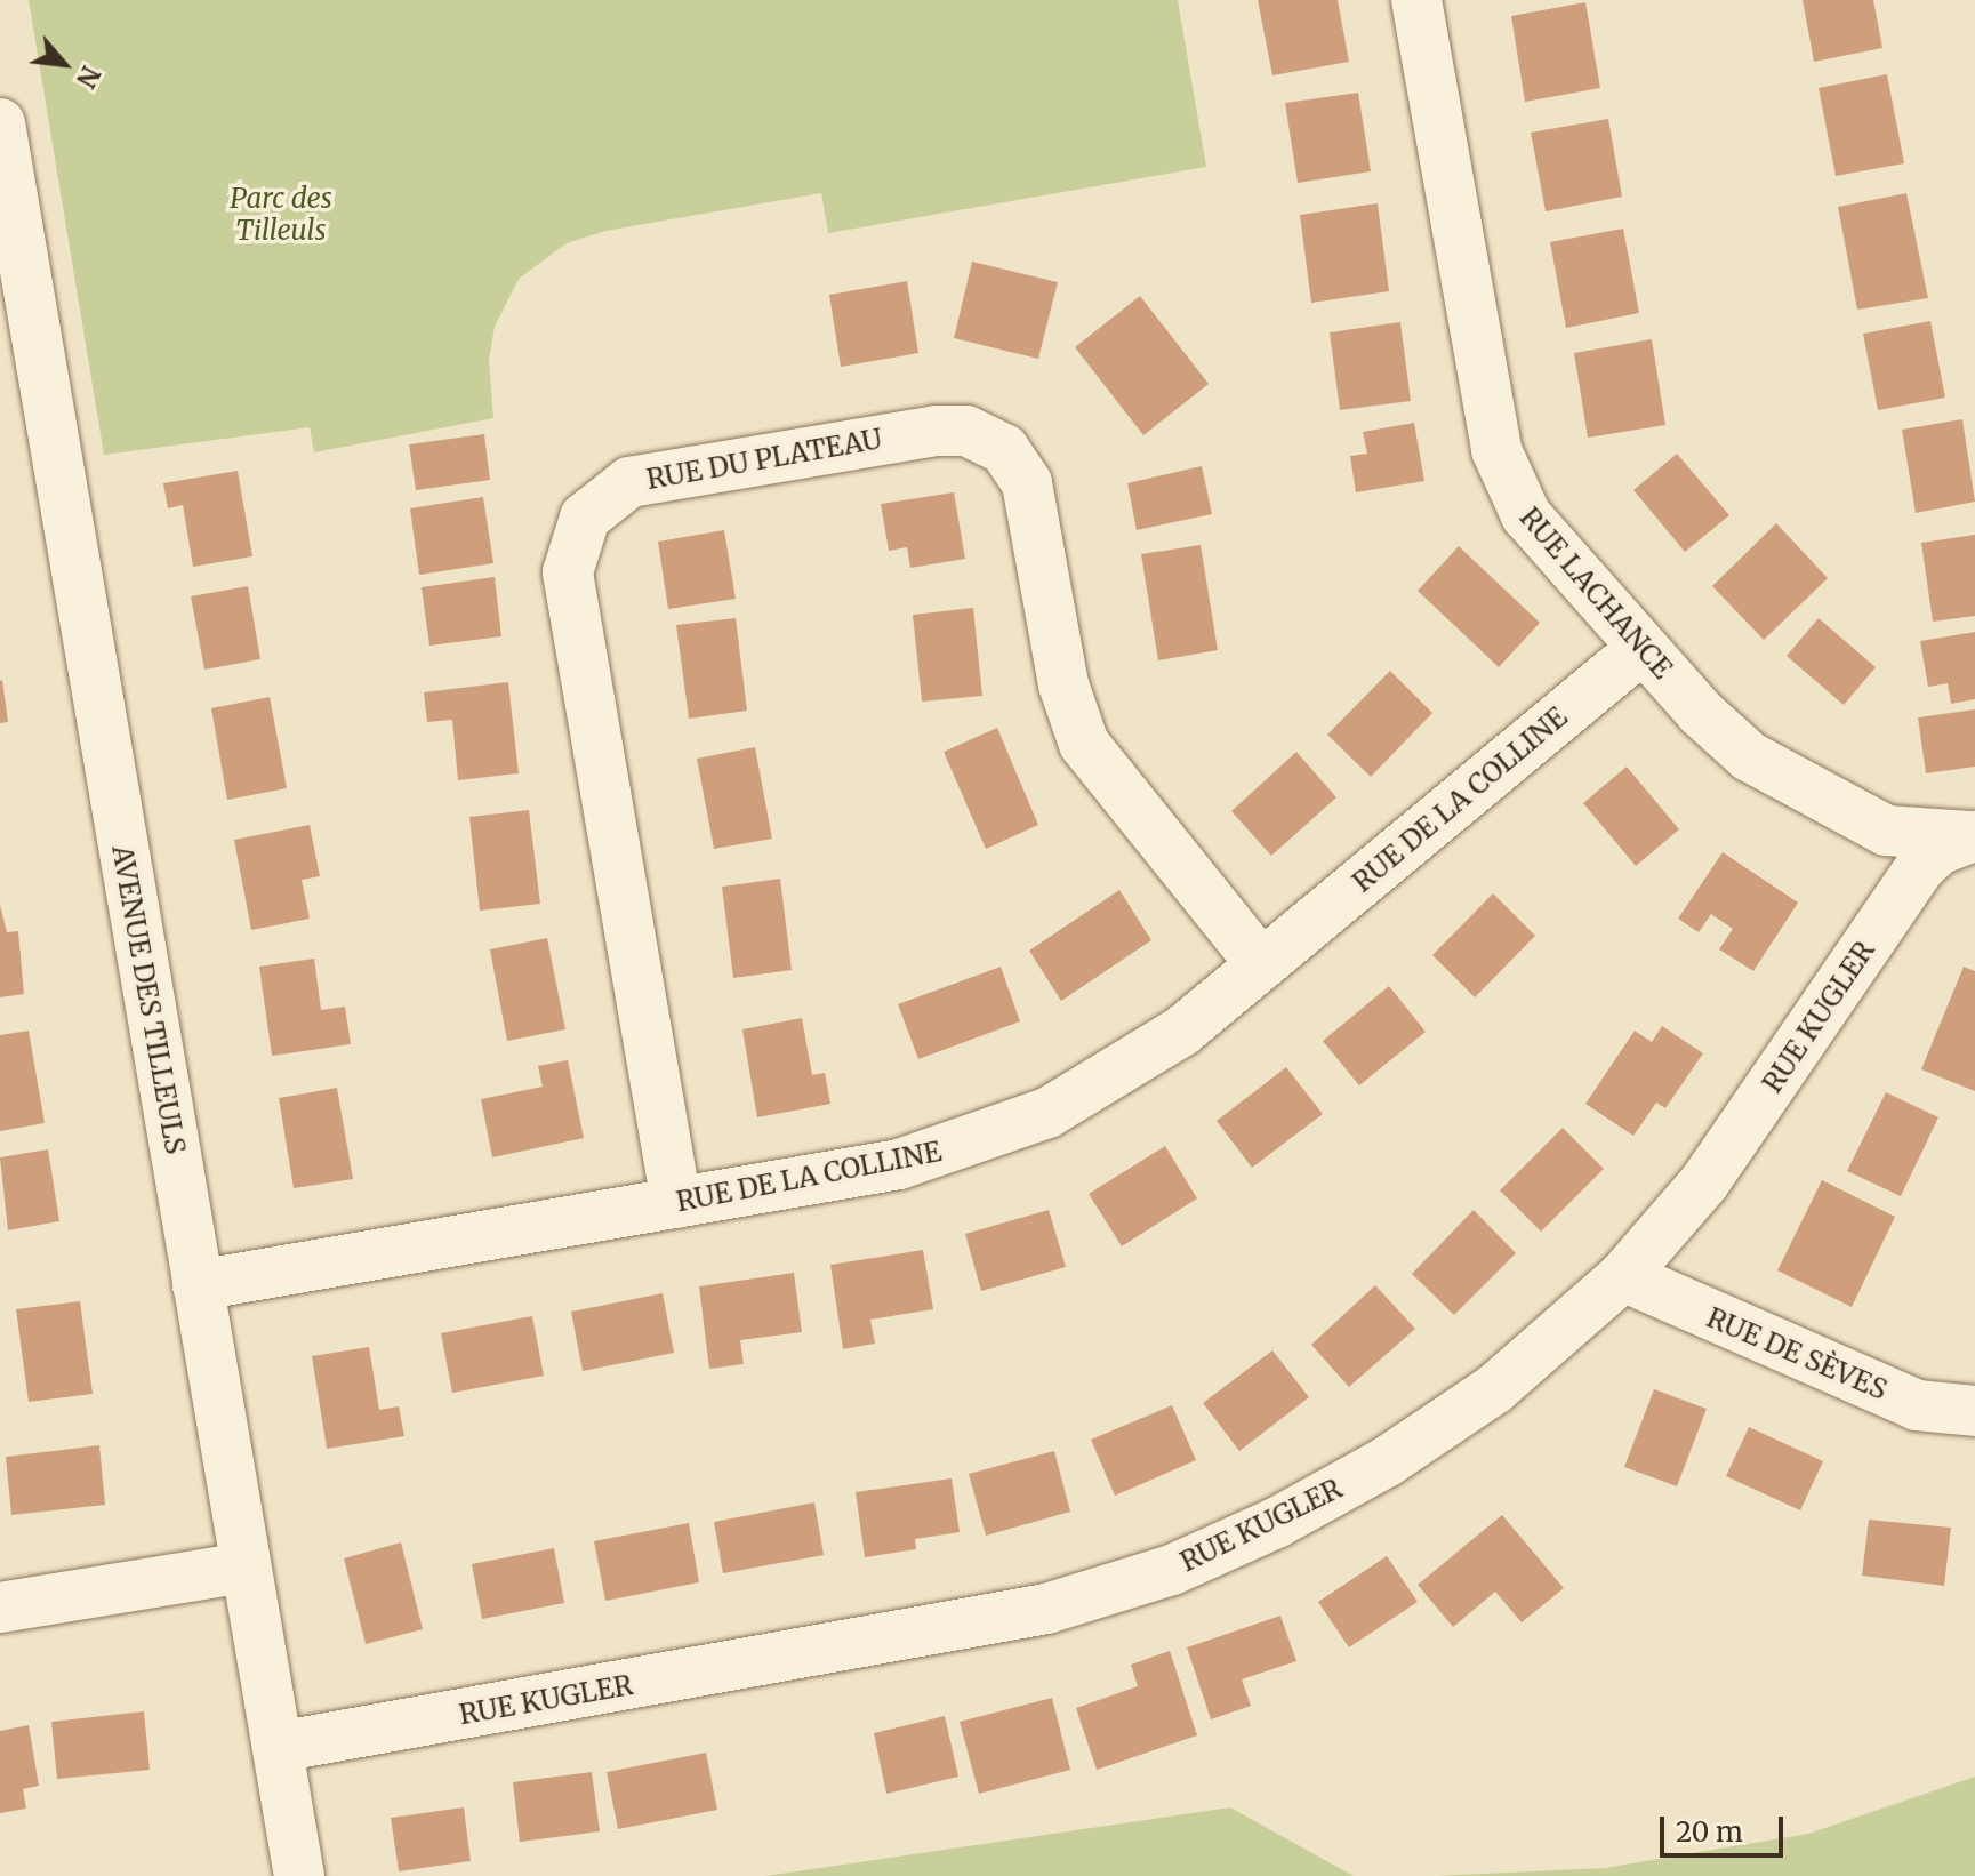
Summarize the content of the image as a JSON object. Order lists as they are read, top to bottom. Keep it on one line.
{"streets":{"street":["RUE DU PLATEAU","RUE LACHANCE","RUE DE LA COLLINE","AVENUE DES TILLEULS","RUE KUGLER","RUE DE SÈVES"]},"crossings":[["RUE DU PLATEAU","RUE DE LA COLLINE"],["RUE LACHANCE","RUE DE LA COLLINE"],["RUE LACHANCE","RUE KUGLER"],["RUE DE LA COLLINE","AVENUE DES TILLEULS"],["AVENUE DES TILLEULS","RUE KUGLER"],["RUE KUGLER","RUE DE SÈVES"]],"parks":["Parc des Tilleuls"],"scale_bar":"20 m","north":"bottom right"}
